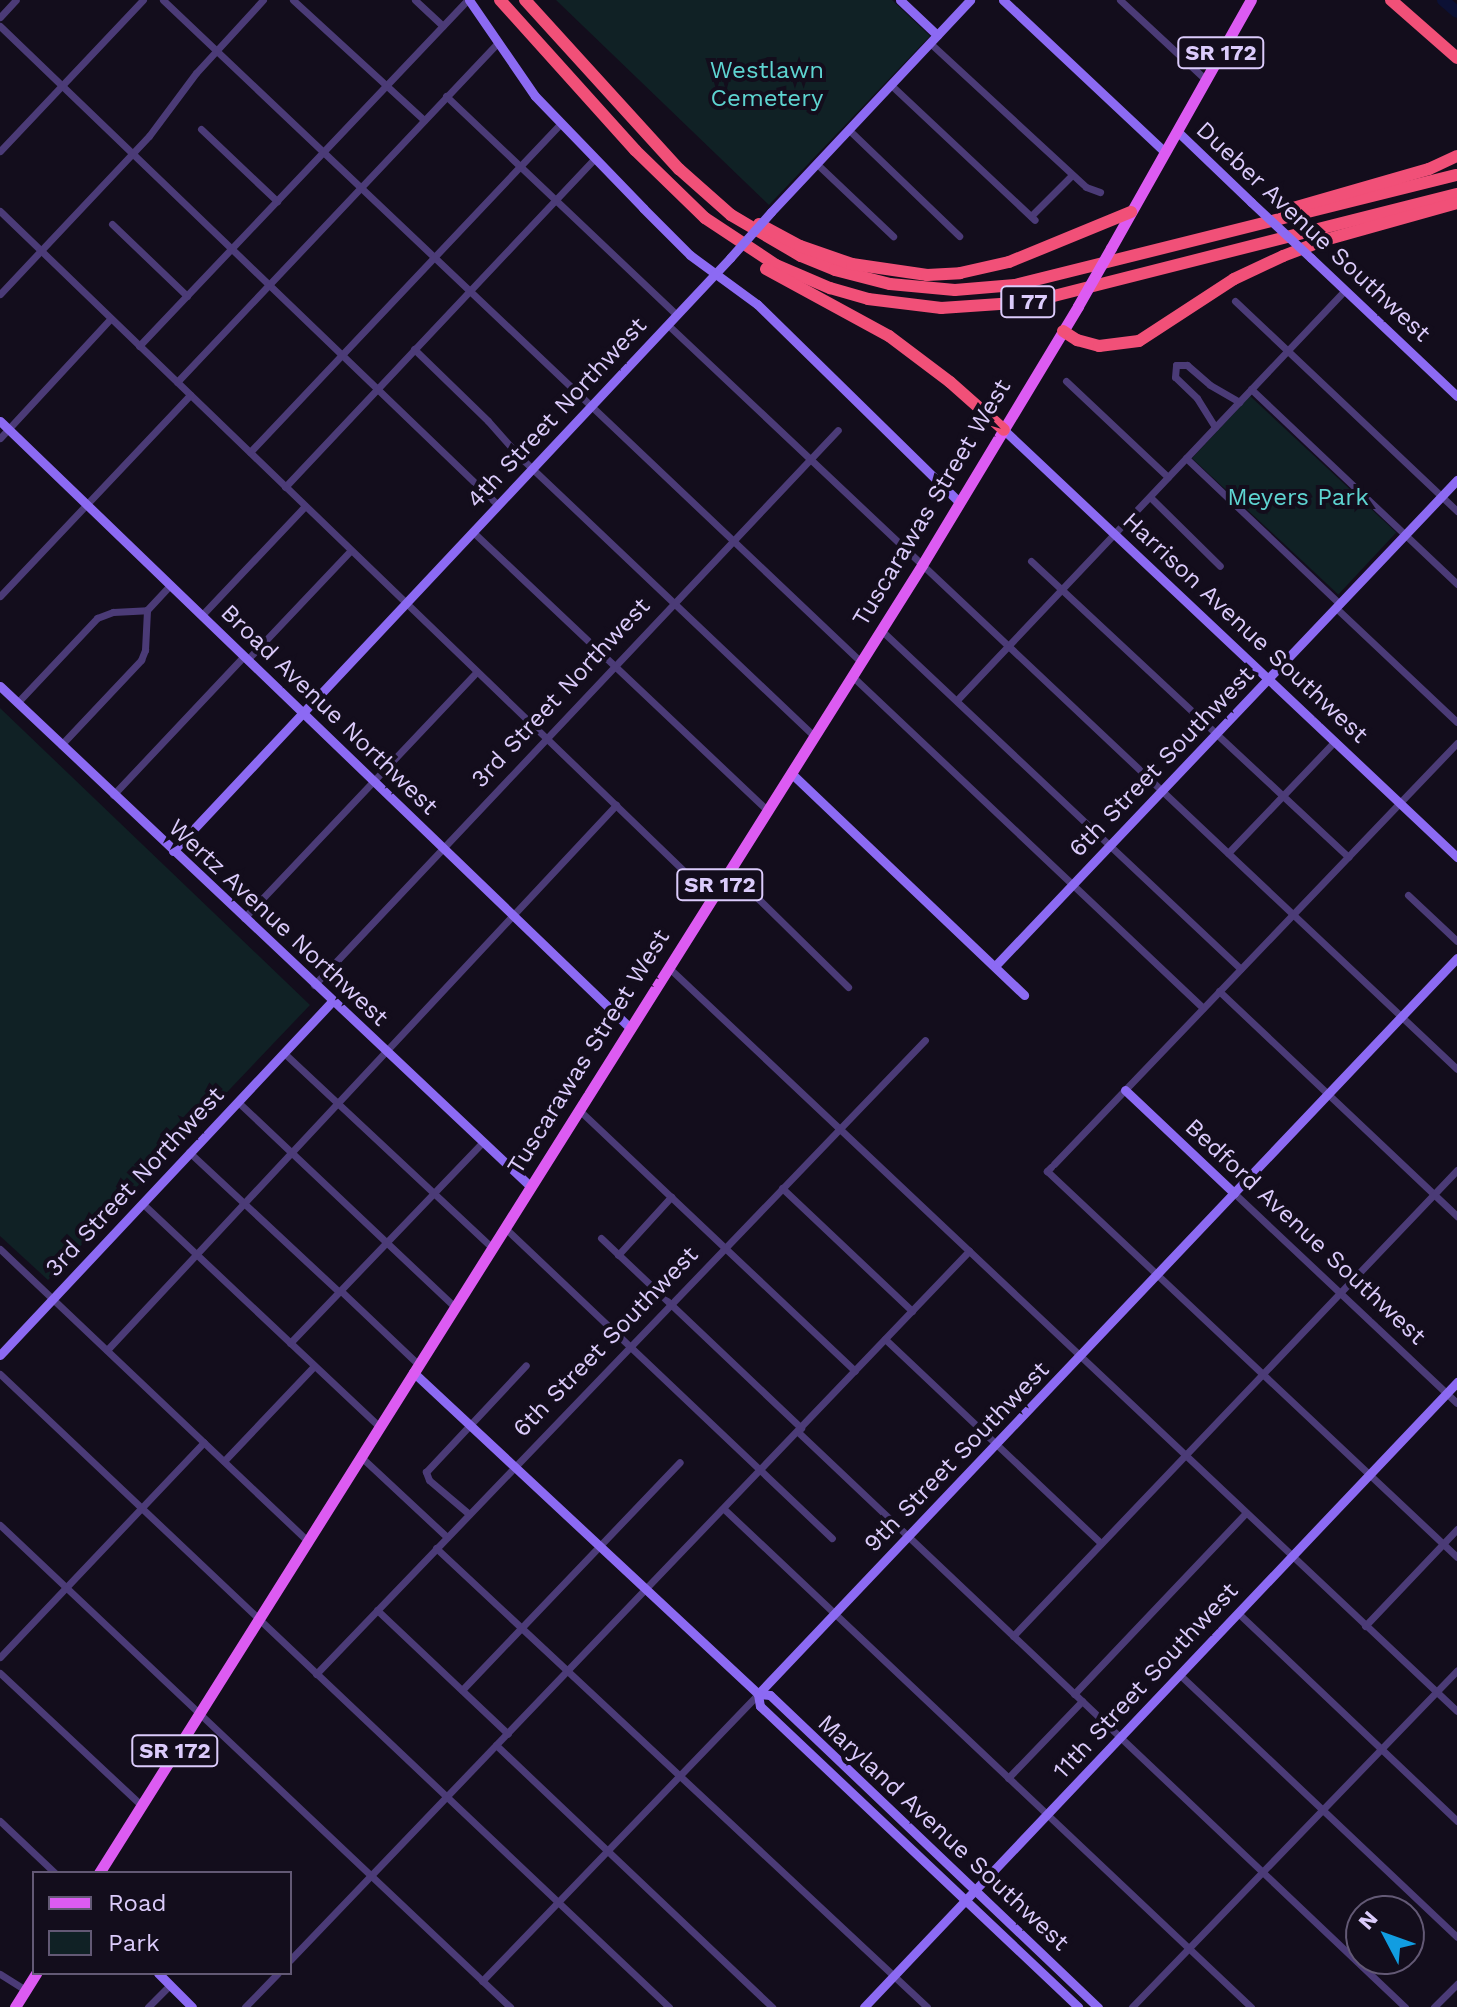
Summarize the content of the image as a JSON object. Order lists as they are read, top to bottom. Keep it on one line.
{"streets":{"highway":["I 77"],"main road":["SR 172","Tuscarawas Street West"],"street":["Dueber Avenue Southwest","4th Street Northwest","Harrison Avenue Southwest","3rd Street Northwest","Broad Avenue Northwest","6th Street Southwest","Wertz Avenue Northwest","Bedford Avenue Southwest","9th Street Southwest","11th Street Southwest","Maryland Avenue Southwest"]},"crossings":[["Dueber Avenue Southwest","Tuscarawas Street West"],["4th Street Northwest","Broad Avenue Northwest"],["4th Street Northwest","Wertz Avenue Northwest"],["Tuscarawas Street West","Harrison Avenue Southwest"],["Tuscarawas Street West","Broad Avenue Northwest"],["Tuscarawas Street West","Wertz Avenue Northwest"],["Tuscarawas Street West","Maryland Avenue Southwest"],["Harrison Avenue Southwest","6th Street Southwest"],["3rd Street Northwest","Broad Avenue Northwest"],["3rd Street Northwest","Wertz Avenue Northwest"],["6th Street Southwest","Maryland Avenue Southwest"],["Bedford Avenue Southwest","9th Street Southwest"],["Bedford Avenue Southwest","11th Street Southwest"],["9th Street Southwest","Maryland Avenue Southwest"],["11th Street Southwest","Maryland Avenue Southwest"]],"parks":["Westlawn Cemetery","Meyers Park"],"legend":["Road","Park"],"north":"top left"}
